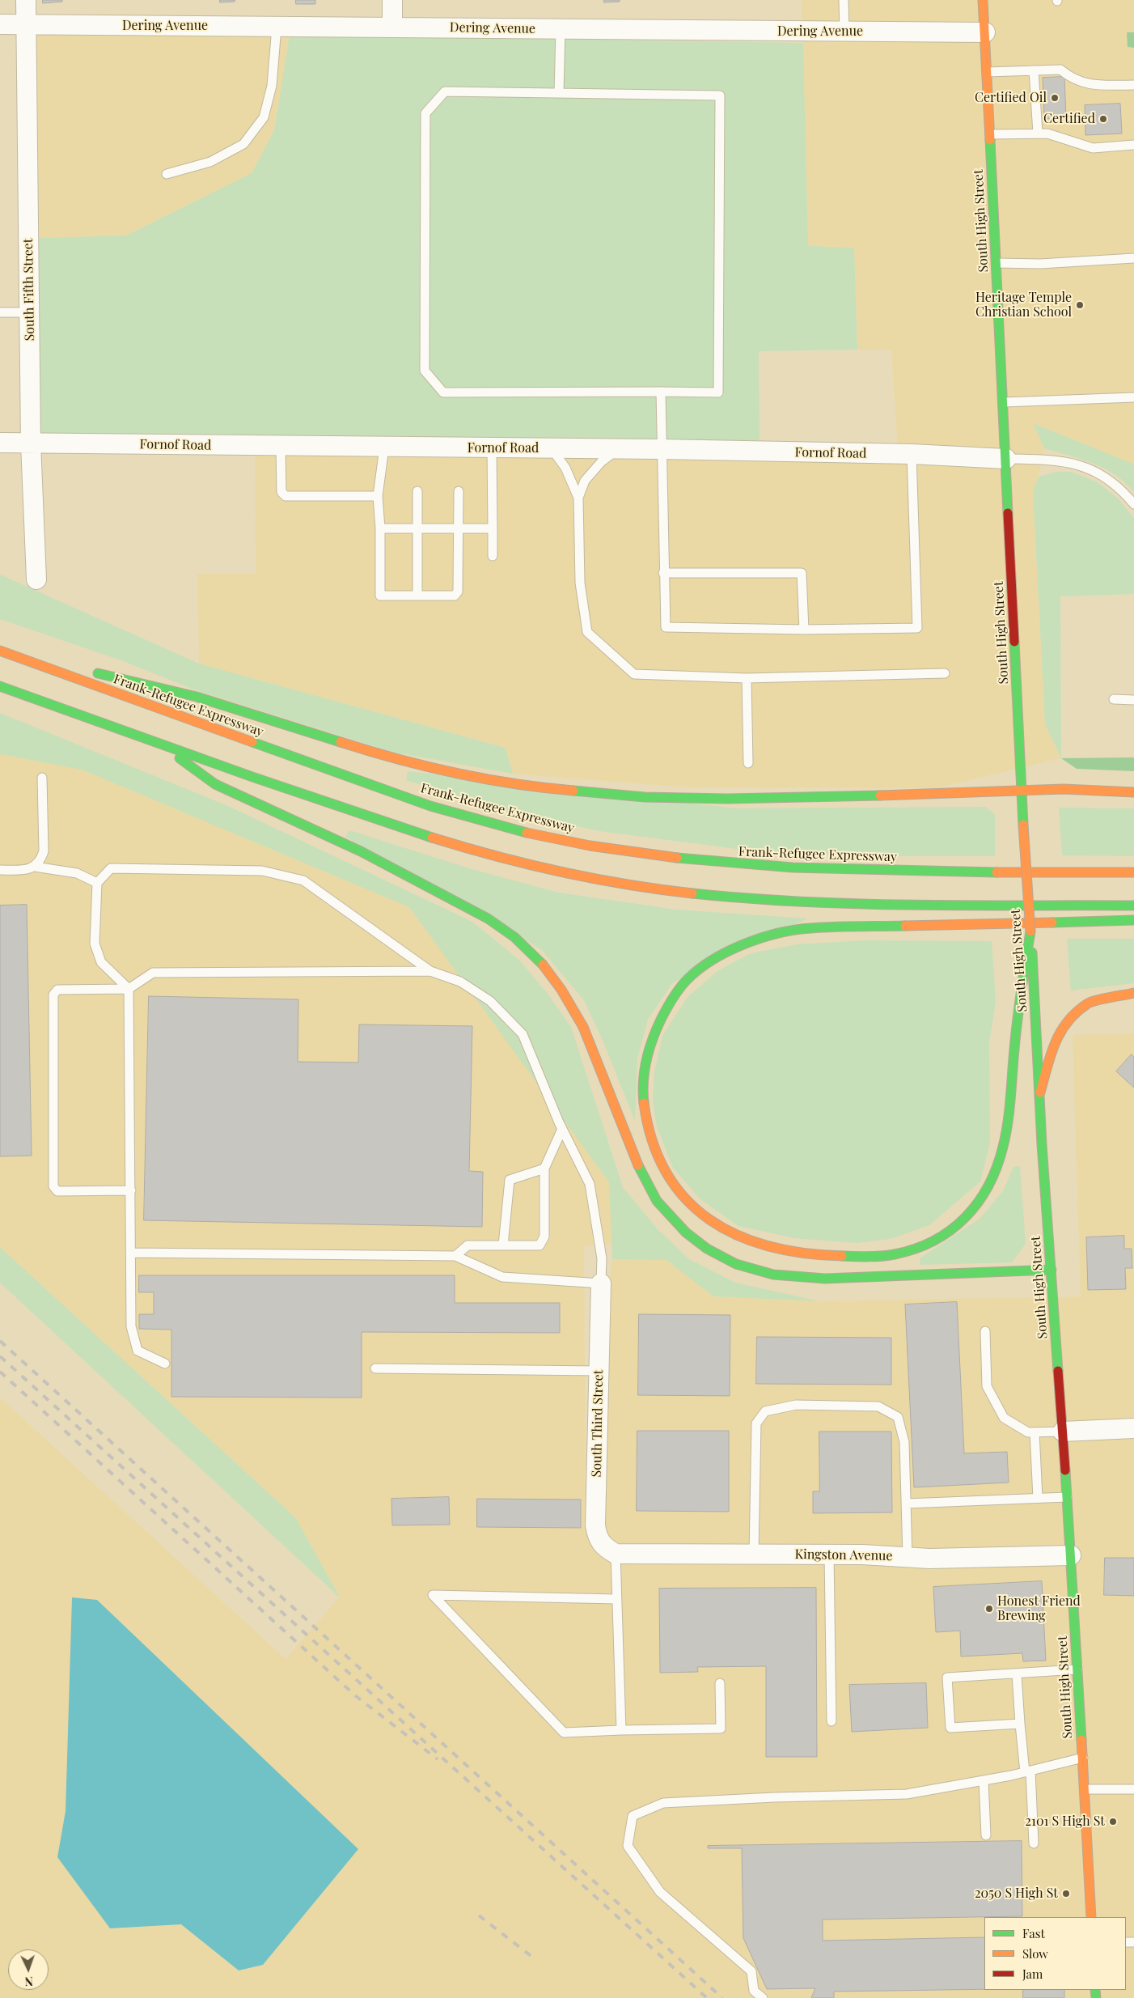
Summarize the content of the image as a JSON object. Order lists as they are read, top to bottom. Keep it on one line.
{"streets":{"main road":["South High Street","Frank-Refugee Expressway"],"street":["Dering Avenue","South Fifth Street","Fornof Road","South Third Street","Kingston Avenue"]},"crossings":[["Dering Avenue","South High Street"],["Dering Avenue","South Fifth Street"],["South High Street","Fornof Road"],["South High Street","Kingston Avenue"],["South Fifth Street","Fornof Road"],["South Third Street","Kingston Avenue"]],"places":["Certified Oil","Certified","Heritage Temple Christian School","Honest Friend Brewing","2101 S High St","2050 S High St"],"legend":["Fast","Slow","Jam"],"north":"bottom"}
